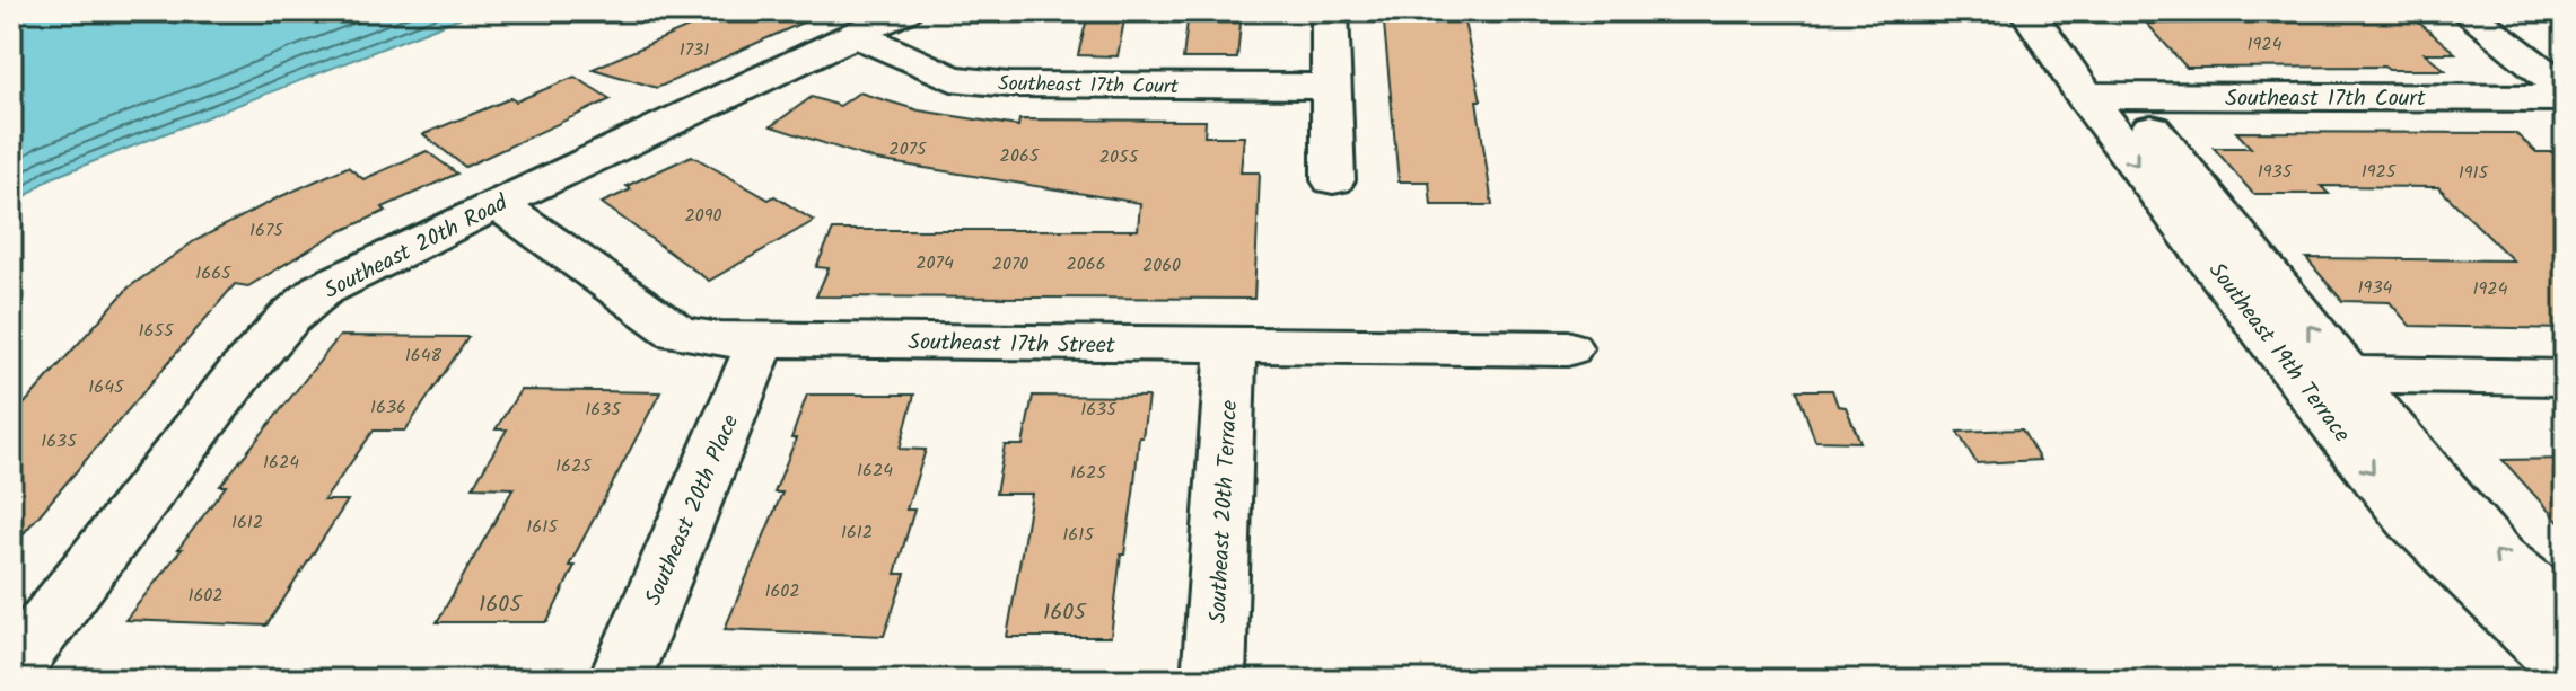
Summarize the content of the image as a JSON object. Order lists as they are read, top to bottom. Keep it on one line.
{"streets":{"street":["Southeast 17th Court","Southeast 20th Road","Southeast 17th Street","Southeast 19th Terrace","Southeast 20th Place","Southeast 20th Terrace"]},"crossings":[["Southeast 17th Court","Southeast 20th Road"],["Southeast 17th Court","Southeast 19th Terrace"],["Southeast 20th Road","Southeast 17th Street"],["Southeast 17th Street","Southeast 20th Place"],["Southeast 17th Street","Southeast 20th Terrace"]],"house_numbers":["1924","1731","2075","2065","2055","1935","1925","1915","2090","1675","2074","2070","2066","2060","1665","1934","1924","1655","1648","1645","1636","1635","1635","1635","1624","1625","1624","1625","1612","1615","1612","1615","1602","1602","1605","1605"]}
